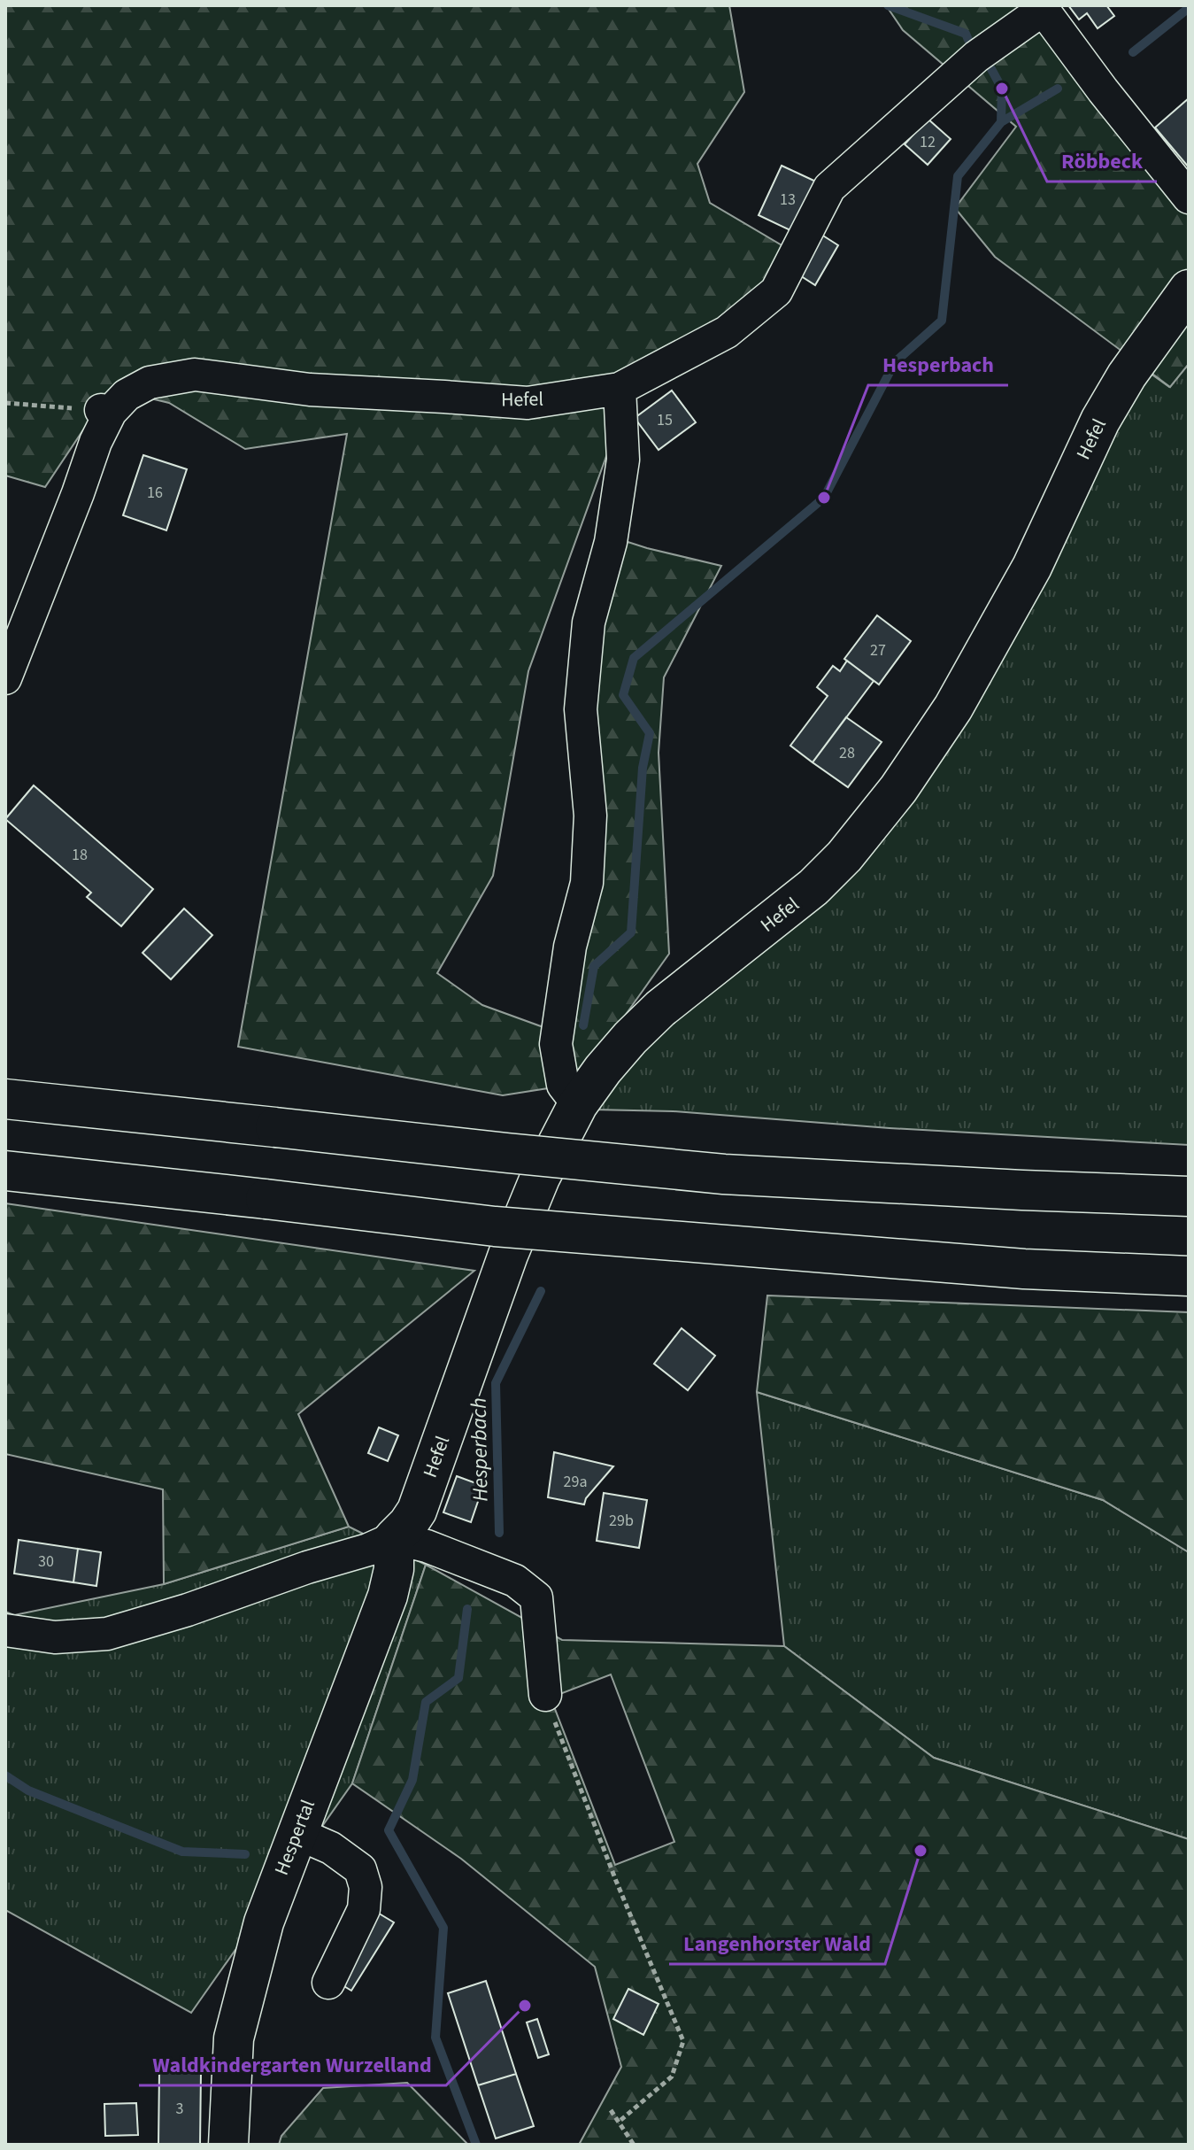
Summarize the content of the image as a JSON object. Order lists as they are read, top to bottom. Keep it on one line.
{"streets":{"main road":["Hefel","Hespertal"]},"crossings":[["Hefel","Hespertal"]],"water":["Hesperbach"],"places":["Röbbeck","Hesperbach","Langenhorster Wald","Waldkindergarten Wurzelland"],"house_numbers":["12","13","15","16","27","28","18","29a","29b","30","3"]}
